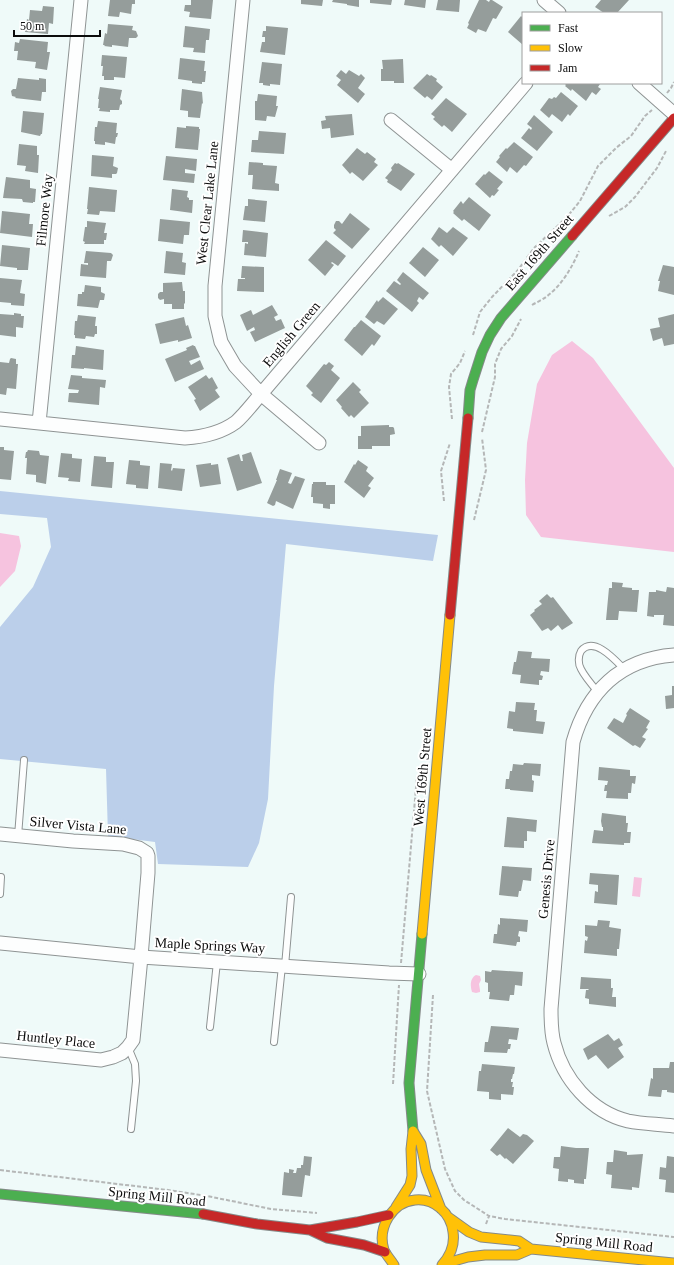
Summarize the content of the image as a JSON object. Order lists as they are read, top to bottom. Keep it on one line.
{"streets":{"street":["West Clear Lake Lane","Filmore Way","East 169th Street","English Green","West 169th Street","Silver Vista Lane","Genesis Drive","Maple Springs Way","Huntley Place","Spring Mill Road"]},"crossings":[["West Clear Lake Lane","English Green"],["Filmore Way","English Green"],["East 169th Street","West 169th Street"],["West 169th Street","Maple Springs Way"],["West 169th Street","Spring Mill Road"],["Silver Vista Lane","Maple Springs Way"]],"legend":["Fast","Slow","Jam"],"scale_bar":"50 m"}
